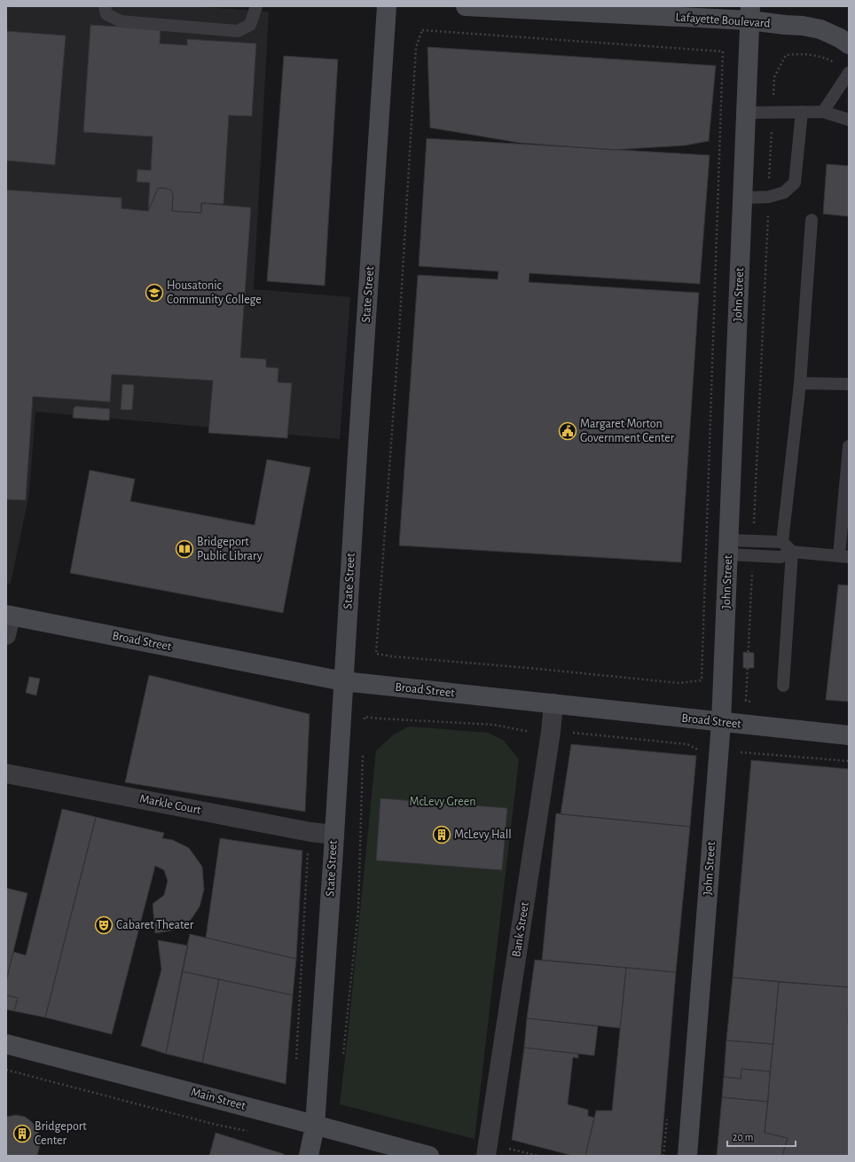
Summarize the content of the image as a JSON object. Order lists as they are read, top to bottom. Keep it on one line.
{"streets":{"street":["Lafayette Boulevard","State Street","John Street","Broad Street","Markle Court","Bank Street","Main Street"]},"crossings":[["Lafayette Boulevard","John Street"],["State Street","Broad Street"],["State Street","Markle Court"],["State Street","Main Street"],["John Street","Broad Street"],["Broad Street","Bank Street"]],"parks":["McLevy Green"],"places":{"school or university":["Housatonic Community College"],"public building":["Margaret Morton Government Center"],"library":["Bridgeport Public Library"],"building":["McLevy Hall","Bridgeport Center"],"theatre":["Cabaret Theater"]},"scale_bar":"20 m"}
